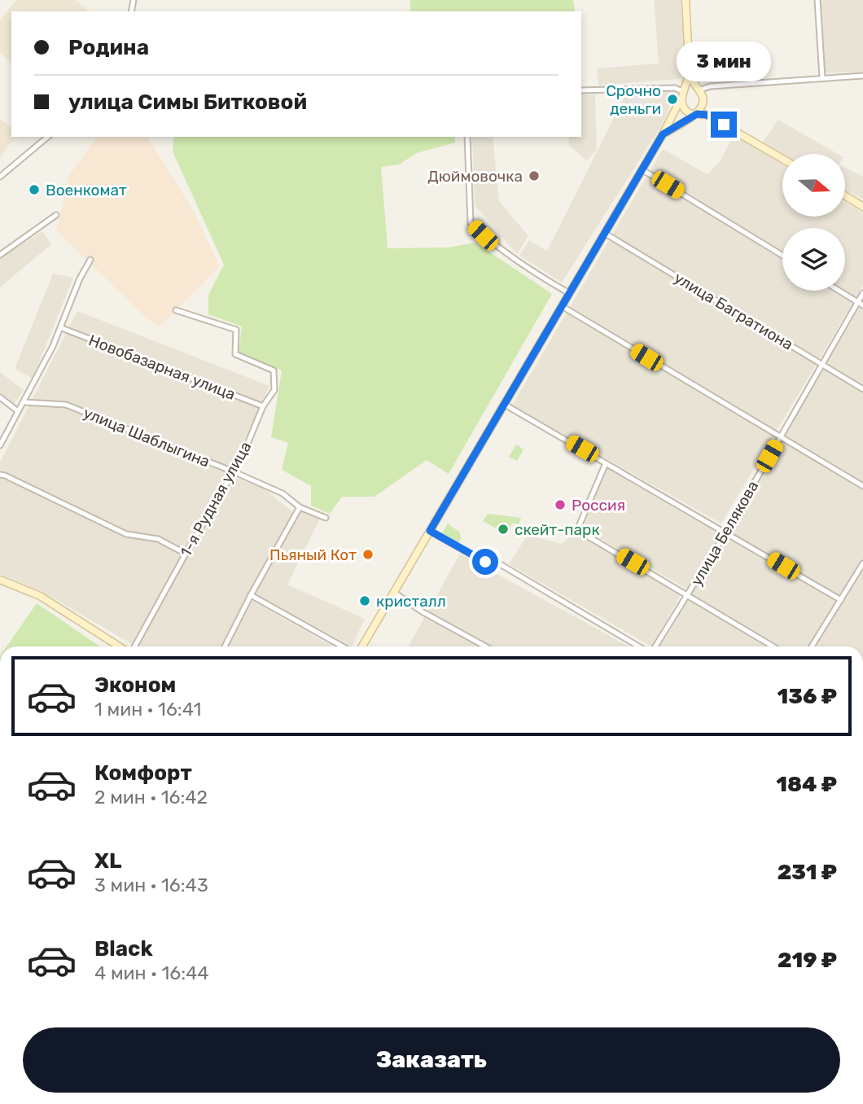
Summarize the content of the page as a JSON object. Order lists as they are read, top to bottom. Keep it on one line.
{"streets":{"street":["улица Багратиона","Новобазарная улица","улица Шаблыгина","1-я Рудная улица","улица Белякова"]},"crossings":[["улица Багратиона","улица Белякова"],["Новобазарная улица","1-я Рудная улица"],["улица Шаблыгина","1-я Рудная улица"]],"places":["Срочно деньги","Дюймовочка","Военкомат","Россия","скейт-парк","Пьяный Кот","кристалл"],"north":"right","page":{"banner":["Родина","улица Симы Битковой"],"bubble":"3 мин","list":[{"name":"Эконом","note":"1 мин · 16:41","value":"136 ₽"},{"name":"Комфорт","note":"2 мин · 16:42","value":"184 ₽"},{"name":"XL","note":"3 мин · 16:43","value":"231 ₽"},{"name":"Black","note":"4 мин · 16:44","value":"219 ₽"}],"buttons":"Заказать"}}
